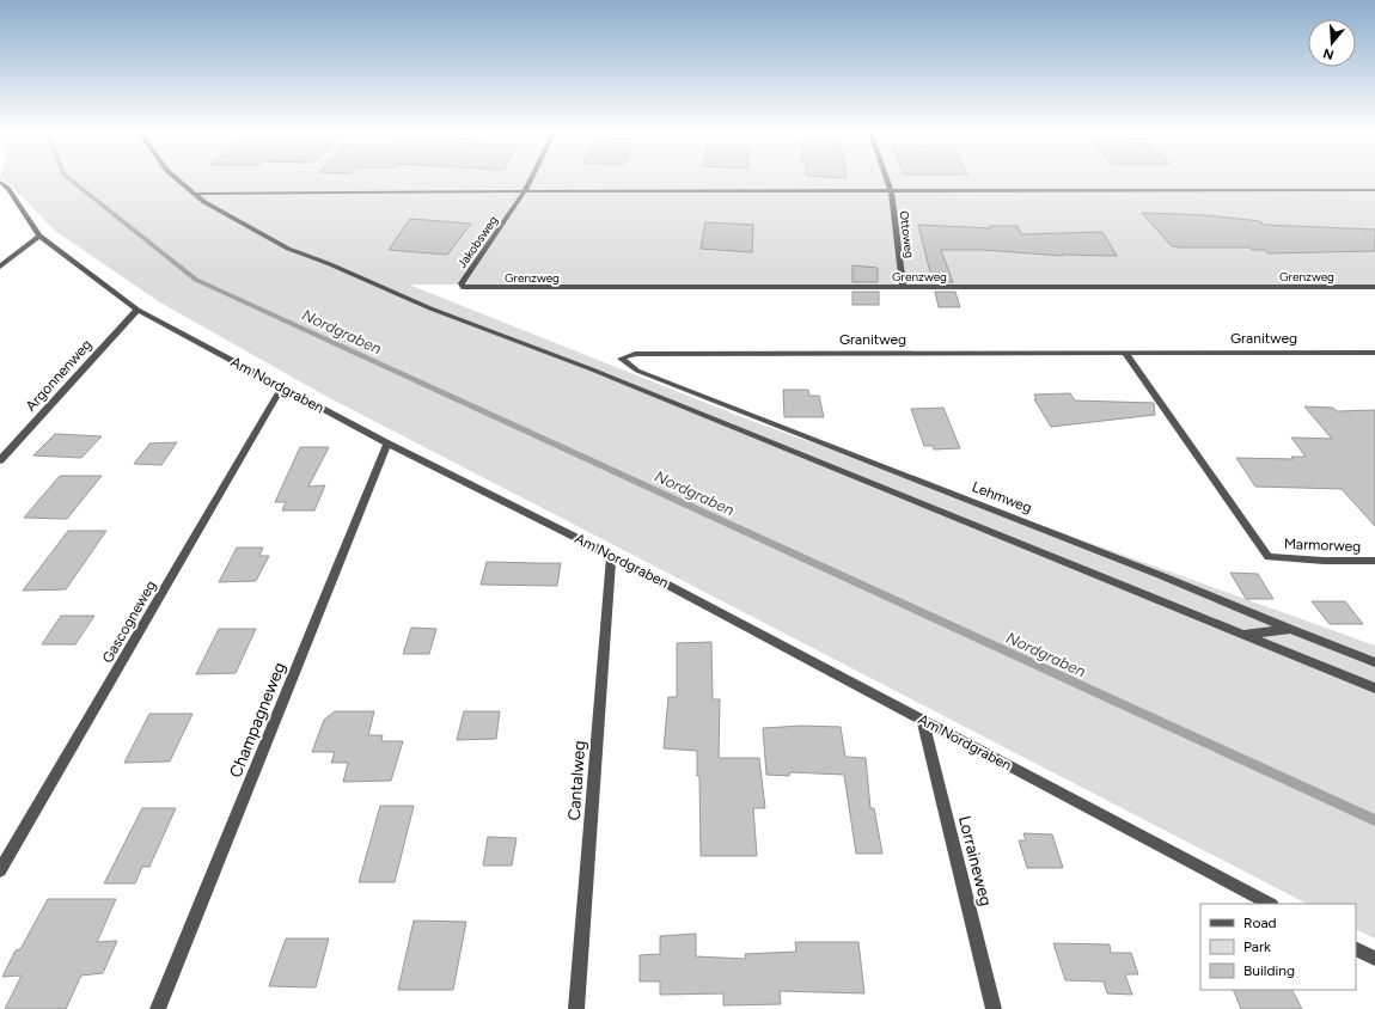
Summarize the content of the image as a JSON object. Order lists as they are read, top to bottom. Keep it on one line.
{"streets":{"lane":["Ottoweg","Jakobsweg","Grenzweg","Granitweg","Argonnenweg","Am Nordgraben","Lehmweg","Marmorweg","Gascogneweg","Champagneweg","Cantalweg","Lorraineweg"]},"crossings":[["Ottoweg","Grenzweg"],["Jakobsweg","Grenzweg"],["Granitweg","Lehmweg"],["Granitweg","Marmorweg"],["Argonnenweg","Am Nordgraben"],["Am Nordgraben","Gascogneweg"],["Am Nordgraben","Champagneweg"],["Am Nordgraben","Cantalweg"],["Am Nordgraben","Lorraineweg"]],"water":["Nordgraben"],"legend":["Road","Park","Building"],"north":"bottom"}
